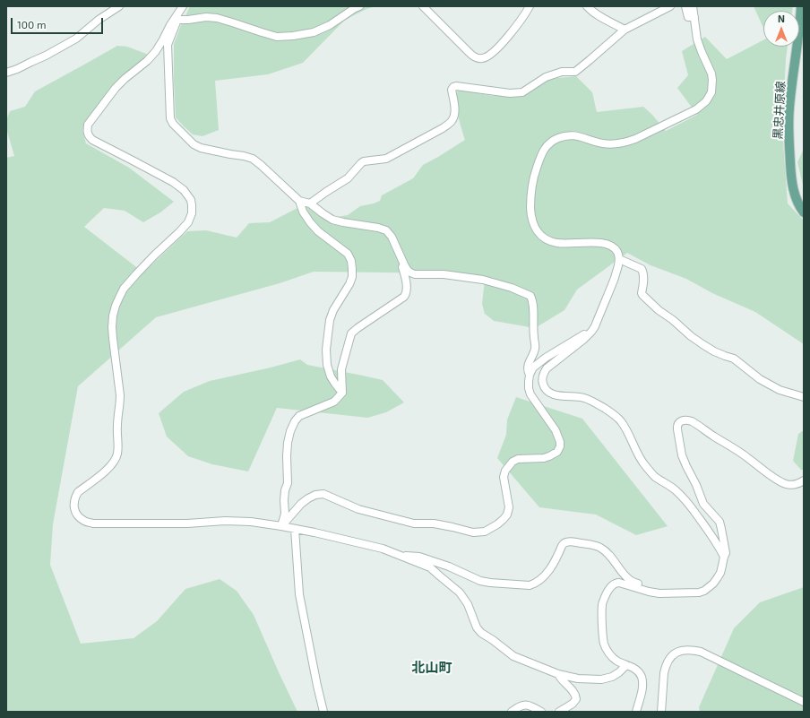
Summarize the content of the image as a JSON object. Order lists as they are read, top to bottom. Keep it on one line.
{"streets":{"main road":["黒忠井原線"]},"districts":["北山町"],"scale_bar":"100 m","north":"top"}
